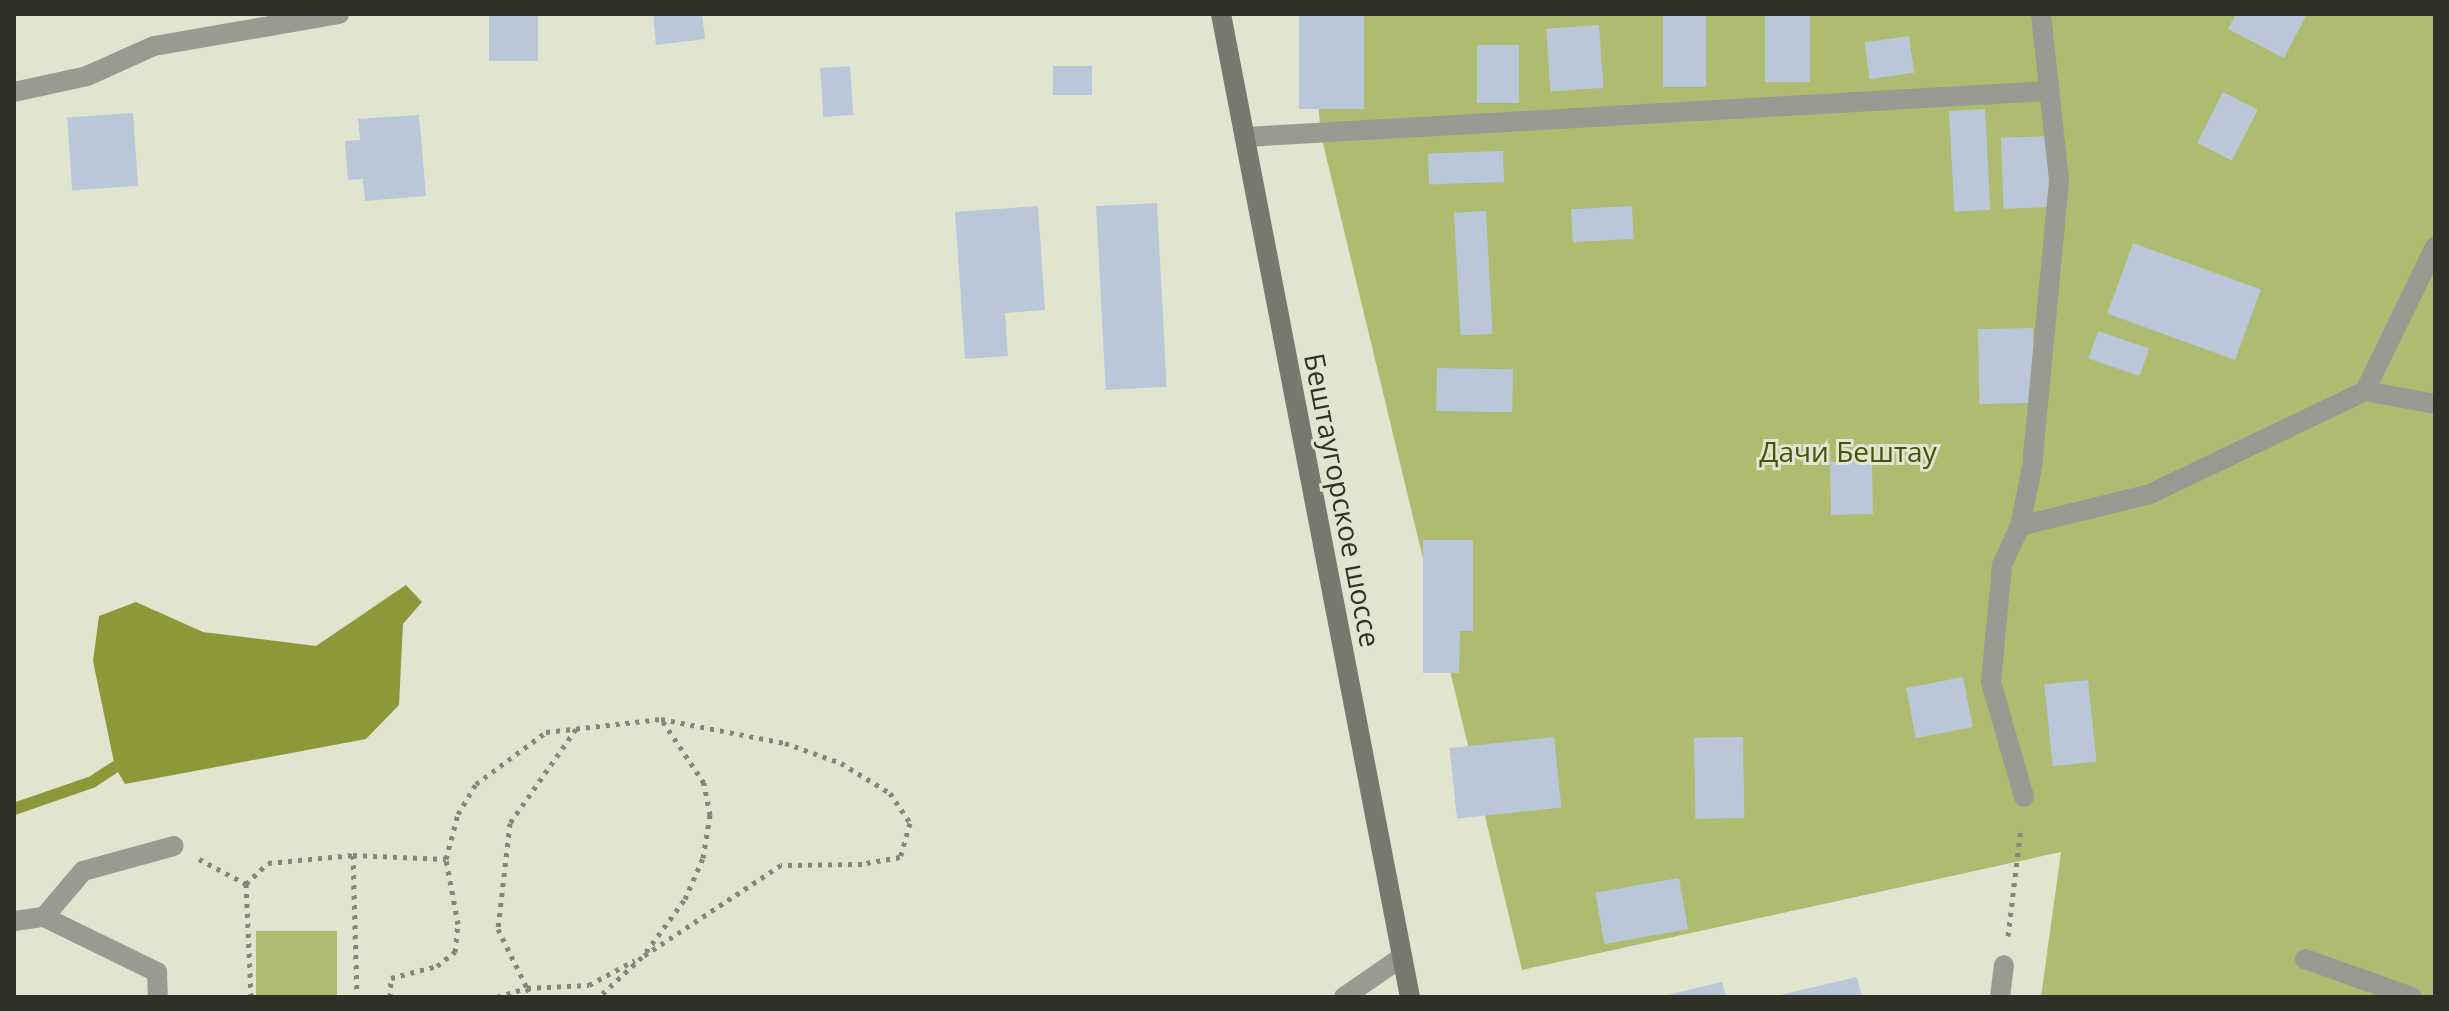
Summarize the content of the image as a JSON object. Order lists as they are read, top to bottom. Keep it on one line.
{"streets":{"main road":["Бештаугорское шоссе"]},"parks":["Дачи Бештау"]}
